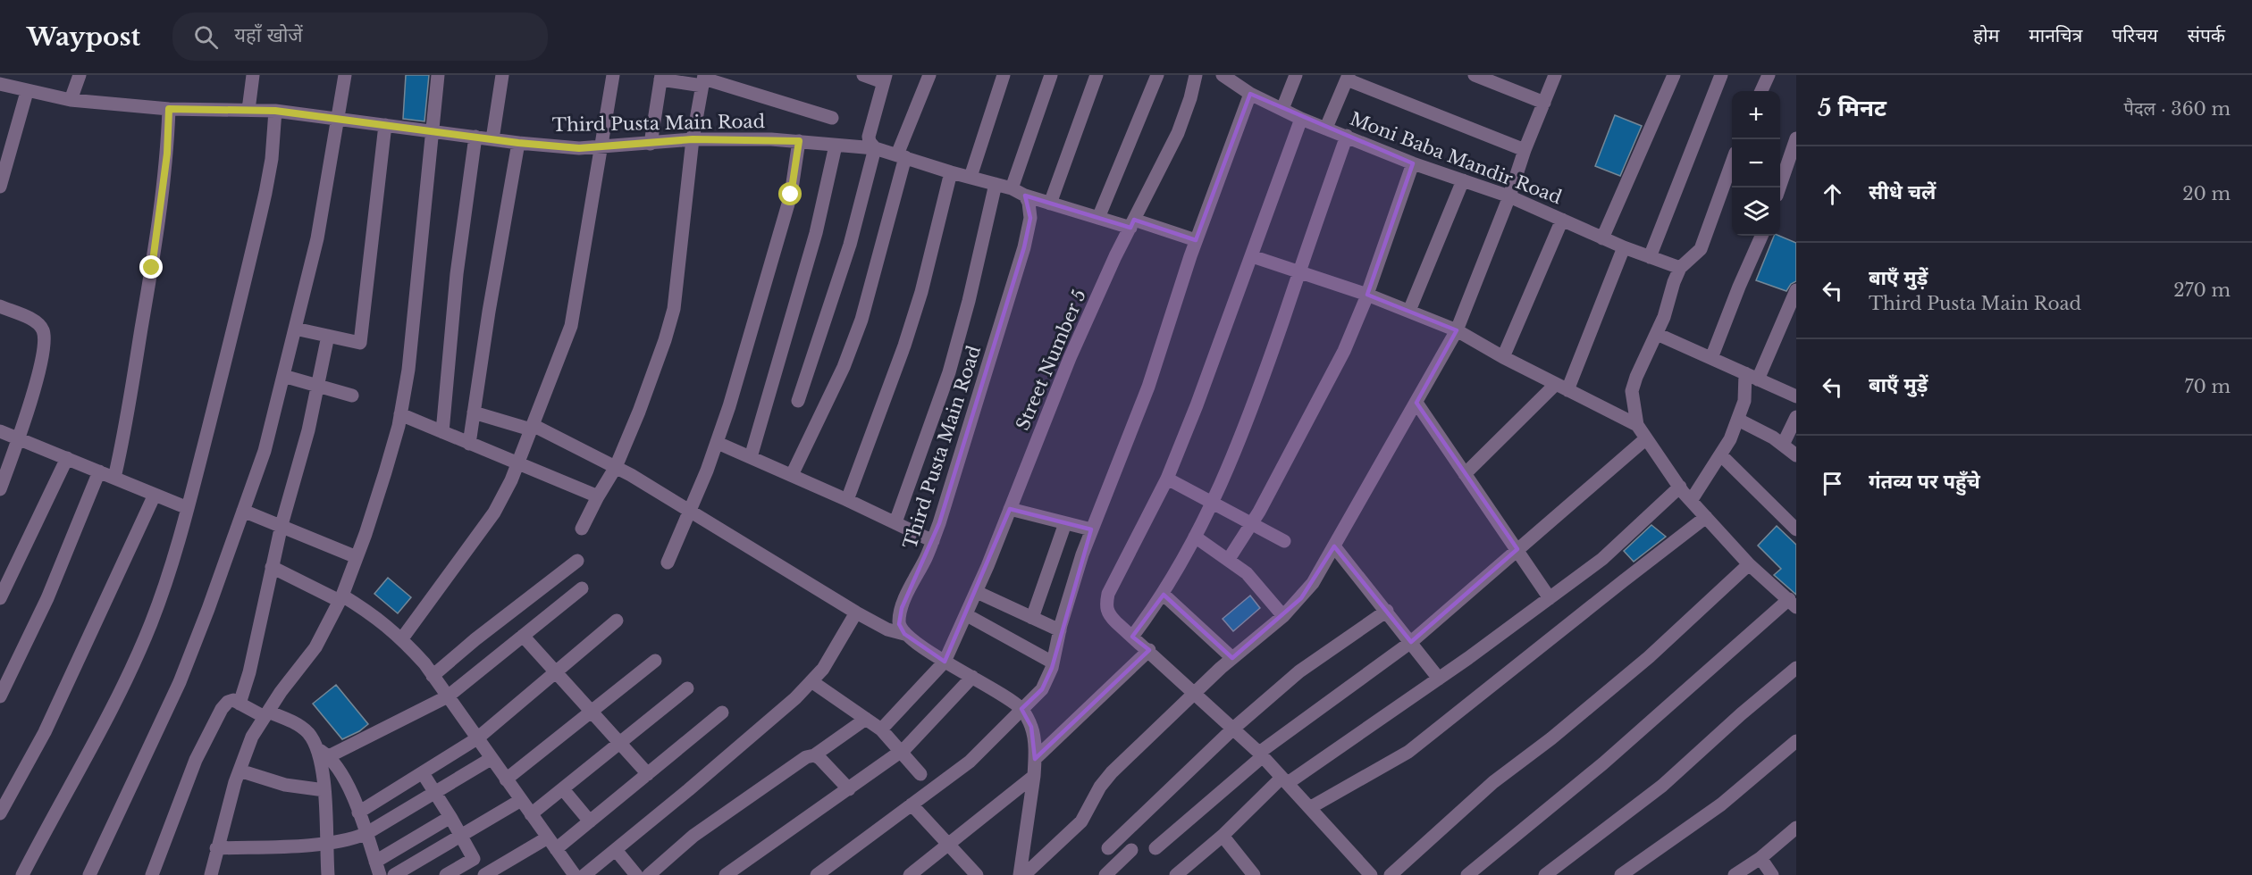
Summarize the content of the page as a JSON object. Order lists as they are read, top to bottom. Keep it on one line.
{"streets":{"street":["Third Pusta Main Road","Moni Baba Mandir Road","Street Number 5"]},"page":{"header":"Waypost","search":"यहाँ खोजें","nav":["होम","मानचित्र","परिचय","संपर्क"],"heading":["5 मिनट","पैदल · 360 m"],"map_buttons":["+","−"],"list":[["सीधे चलें","20 m"],["बाएँ मुड़ें","Third Pusta Main Road","270 m"],["बाएँ मुड़ें","70 m"],"गंतव्य पर पहुँचे"]}}
